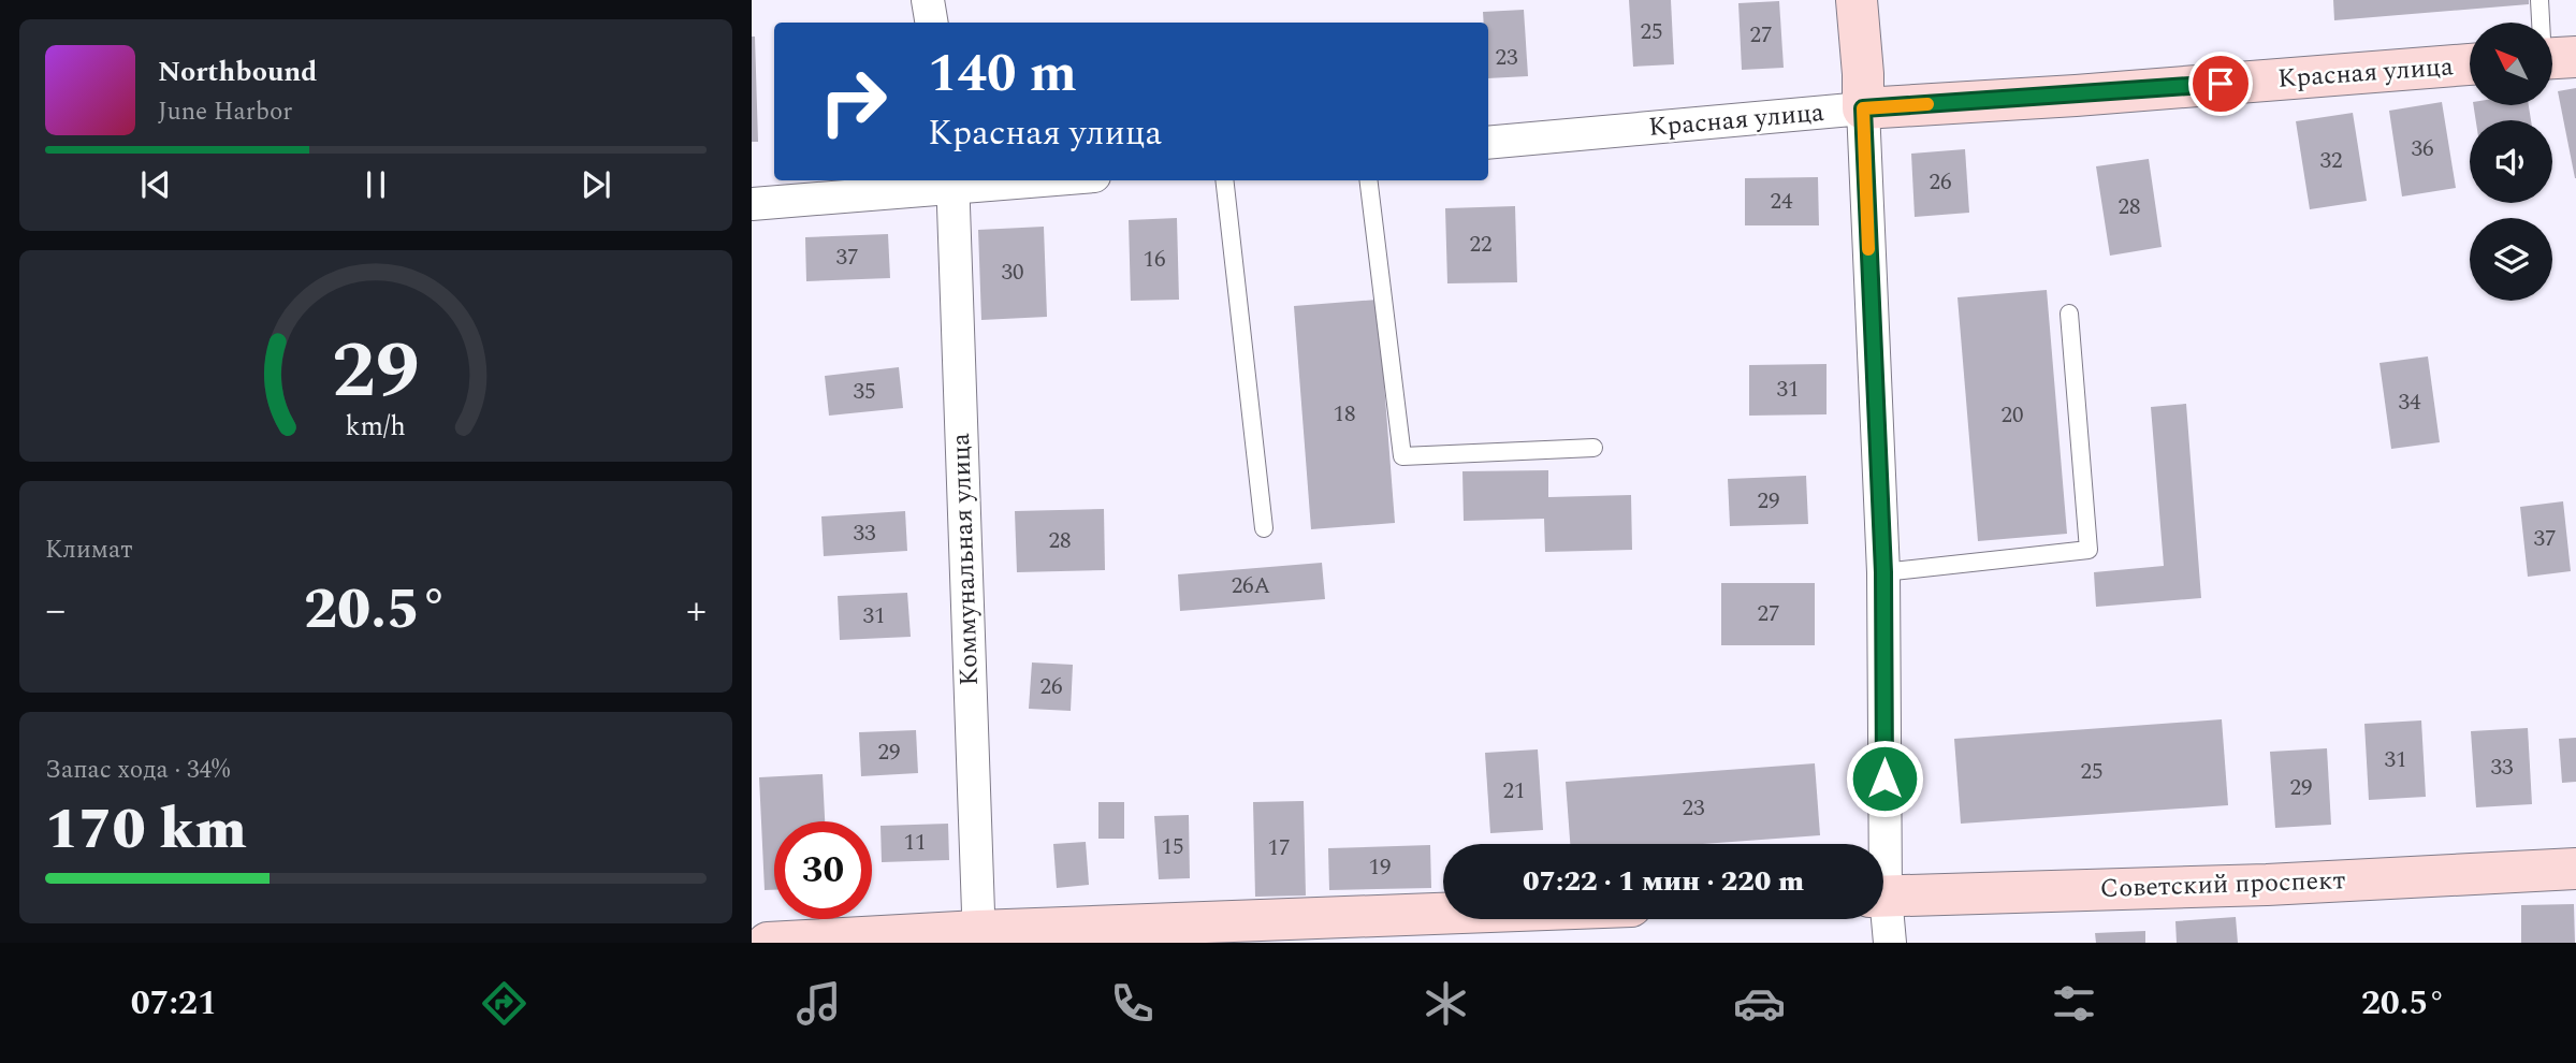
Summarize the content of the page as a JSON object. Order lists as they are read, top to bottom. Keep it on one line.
{"streets":{"street":["Красная улица","Коммунальная улица","Советский проспект"]},"house_numbers":["25","27","23","36","32","26","24","28","22","37","16","30","31","35","34","18","20","29","33","37","28","26А","27","31","26","29","31","33","25","29","21","23","11","15","17","19"],"north":"top left","page":{"turn":["140 m","Красная улица"],"song":["Northbound","June Harbor"],"tile":["Климат",["Запас хода · 34%","170 km"]],"heat":["−","20.5°","+"],"limit":"30","trip":"07:22 · 1 мин · 220 m","tabs":["07:21","20.5°"],"gauge":["29","km/h"]}}
